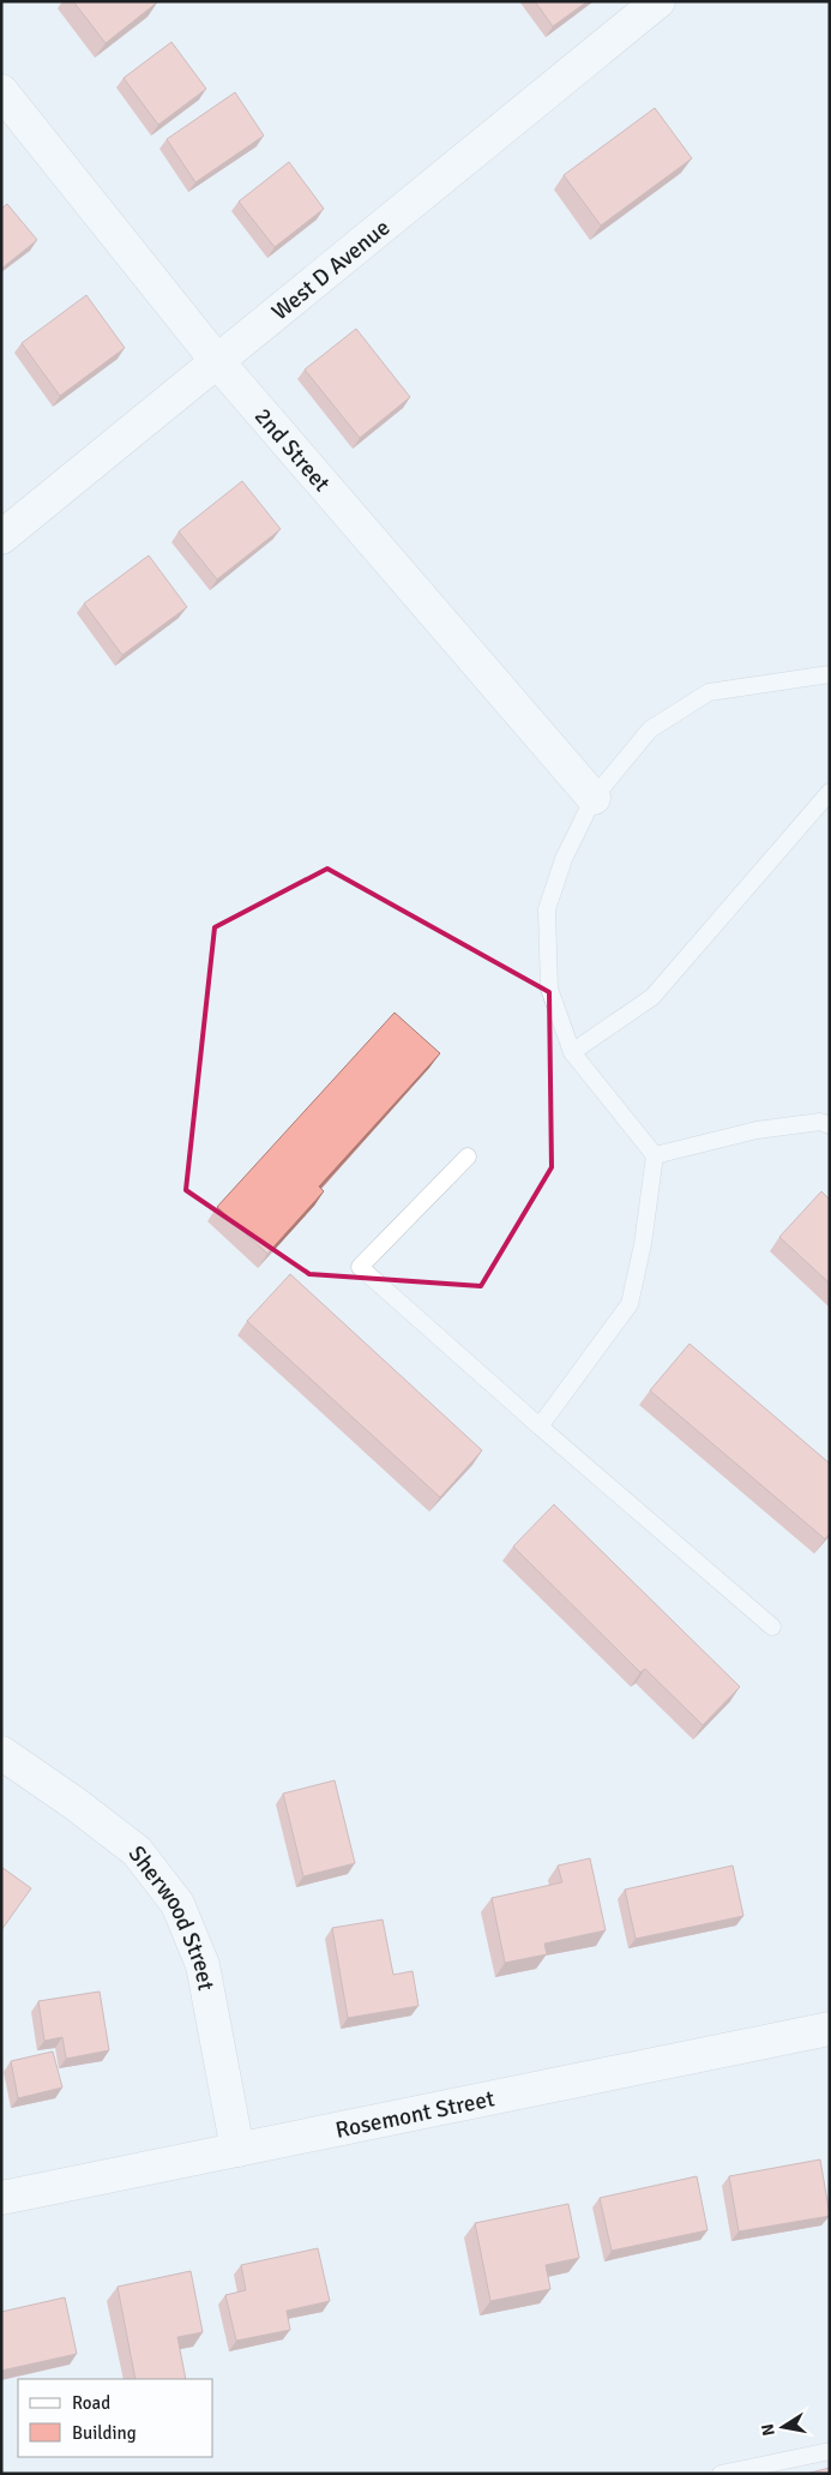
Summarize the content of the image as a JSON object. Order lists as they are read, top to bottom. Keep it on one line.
{"streets":{"street":["West D Avenue","2nd Street","Sherwood Street","Rosemont Street"]},"crossings":[["West D Avenue","2nd Street"],["Sherwood Street","Rosemont Street"]],"legend":["Road","Building"],"north":"left"}
